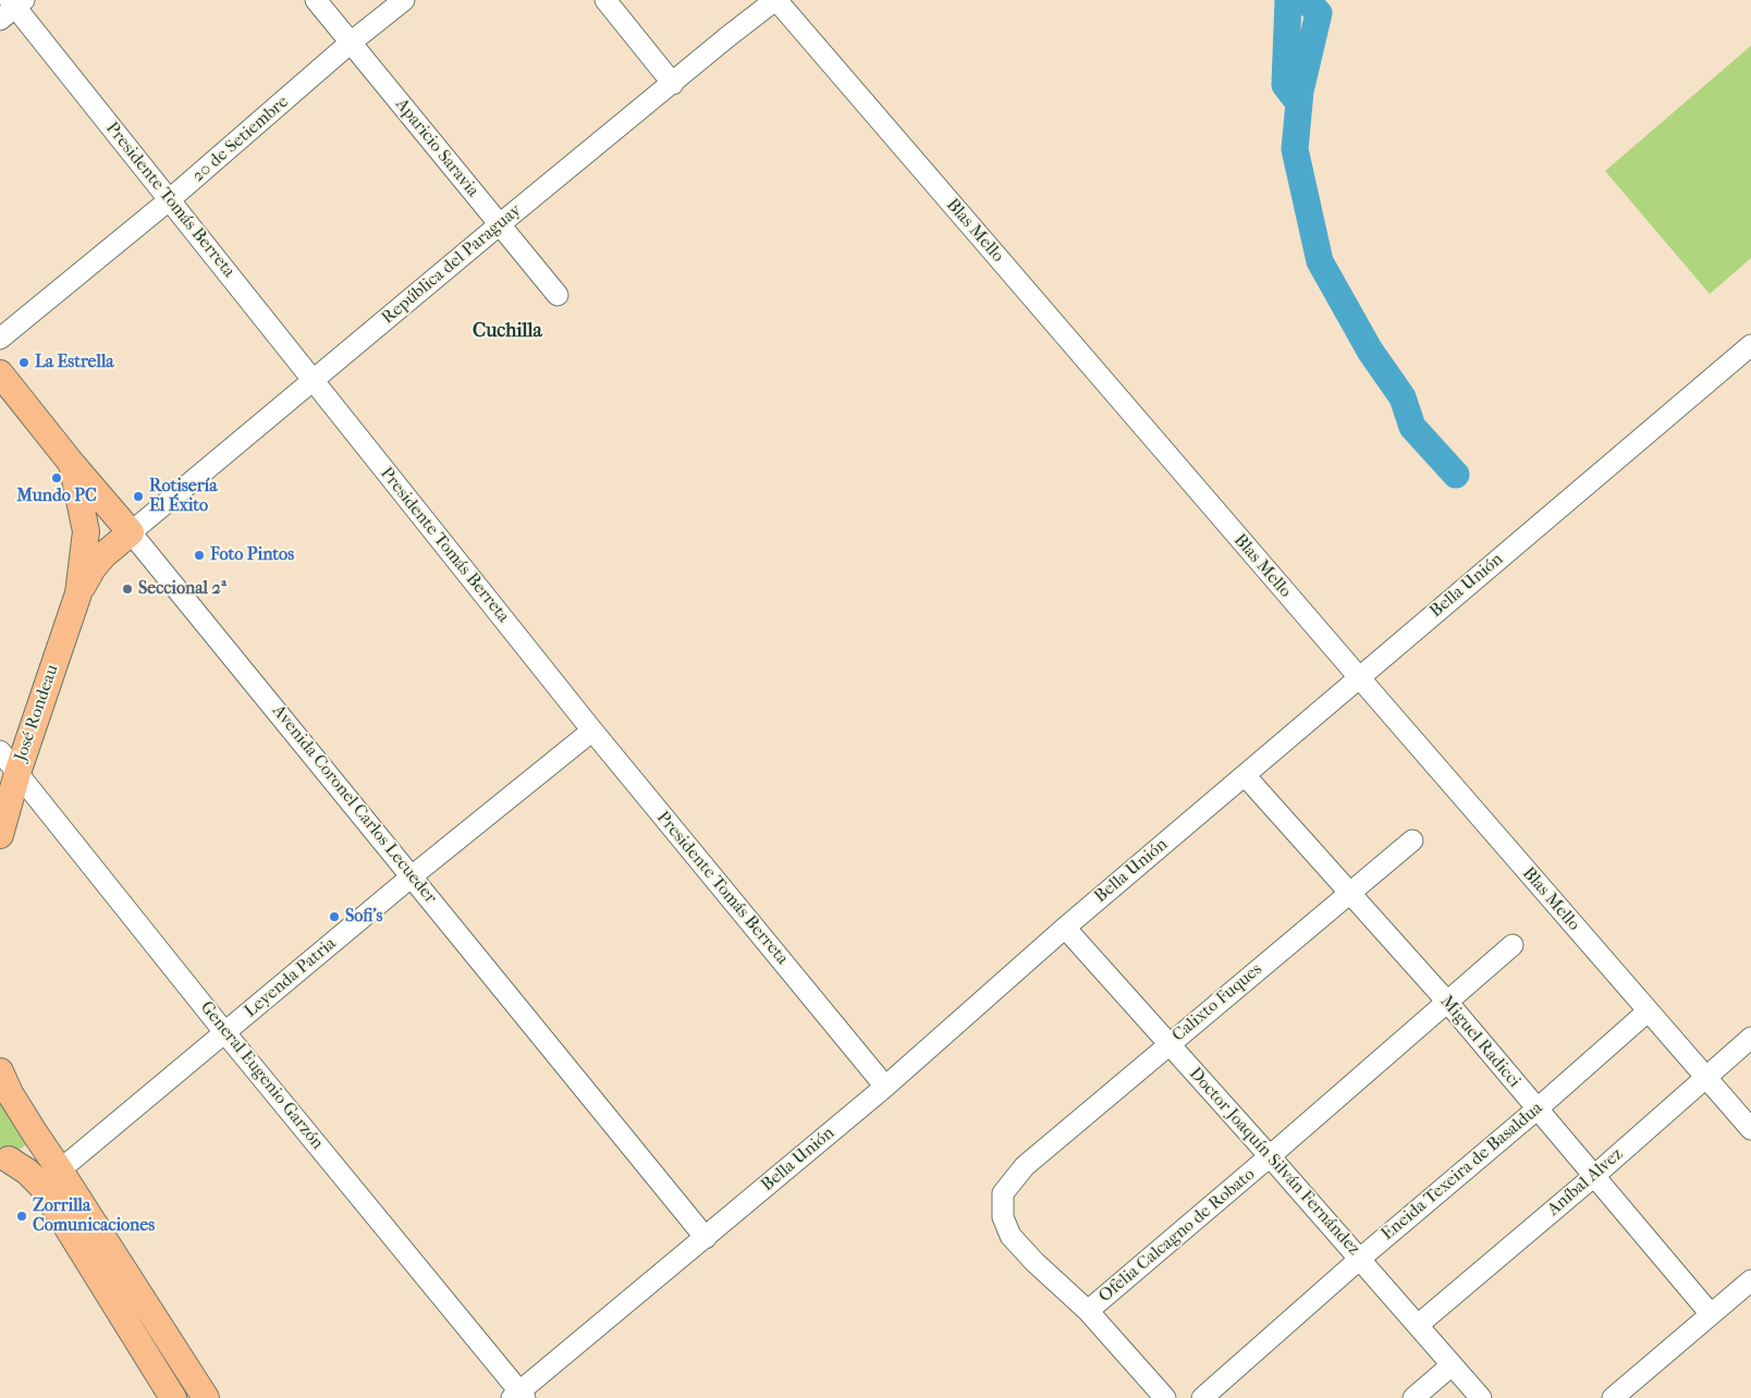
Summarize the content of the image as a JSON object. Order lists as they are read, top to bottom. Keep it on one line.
{"streets":{"main road":["José Rondeau","Avenida Coronel Carlos Lecueder"],"street":["20 de Setiembre","Aparicio Saravia","Presidente Tomás Berreta","Blas Mello","República del Paraguay","Bella Unión","Leyenda Patria","Calixto Fuques","Miguel Radicci","General Eugenio Garzón","Doctor Joaquín Silván Fernández","Eneida Texeira de Basaldua","Aníbal Alvez","Ofelia Calcagno de Robato"]},"crossings":[["20 de Setiembre","Aparicio Saravia"],["20 de Setiembre","Presidente Tomás Berreta"],["Aparicio Saravia","República del Paraguay"],["Presidente Tomás Berreta","República del Paraguay"],["Presidente Tomás Berreta","Bella Unión"],["Presidente Tomás Berreta","Leyenda Patria"],["Blas Mello","República del Paraguay"],["Blas Mello","Bella Unión"],["Blas Mello","Eneida Texeira de Basaldua"],["Blas Mello","Aníbal Alvez"],["República del Paraguay","José Rondeau"],["República del Paraguay","Avenida Coronel Carlos Lecueder"],["Bella Unión","Avenida Coronel Carlos Lecueder"],["Bella Unión","Miguel Radicci"],["Bella Unión","General Eugenio Garzón"],["Bella Unión","Doctor Joaquín Silván Fernández"],["José Rondeau","Avenida Coronel Carlos Lecueder"],["José Rondeau","General Eugenio Garzón"],["Avenida Coronel Carlos Lecueder","Leyenda Patria"],["Leyenda Patria","General Eugenio Garzón"],["Calixto Fuques","Miguel Radicci"],["Calixto Fuques","Doctor Joaquín Silván Fernández"],["Calixto Fuques","Ofelia Calcagno de Robato"],["Miguel Radicci","Eneida Texeira de Basaldua"],["Miguel Radicci","Aníbal Alvez"],["Miguel Radicci","Ofelia Calcagno de Robato"],["Doctor Joaquín Silván Fernández","Eneida Texeira de Basaldua"],["Doctor Joaquín Silván Fernández","Aníbal Alvez"],["Doctor Joaquín Silván Fernández","Ofelia Calcagno de Robato"]],"districts":["Cuchilla"],"places":["La Estrella","Mundo PC","Rotisería El Éxito","Foto Pintos","Seccional 2ª","Sofi's","Zorrilla Comunicaciones"]}
